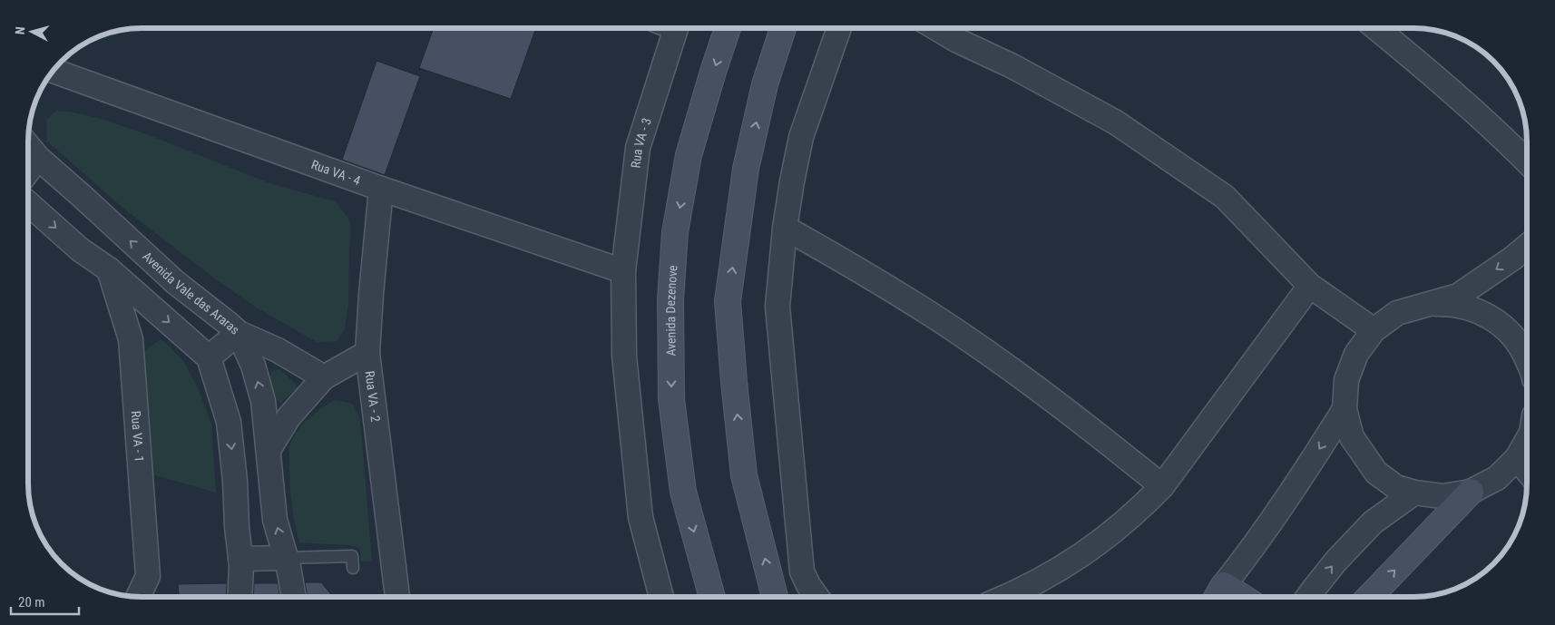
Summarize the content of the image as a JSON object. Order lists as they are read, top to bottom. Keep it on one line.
{"streets":{"street":["Rua VA - 3","Rua VA - 4","Avenida Vale das Araras","Avenida Dezenove","Rua VA - 2","Rua VA - 1"]},"crossings":[["Rua VA - 3","Rua VA - 4"],["Rua VA - 4","Rua VA - 2"]],"scale_bar":"20 m","north":"left"}
